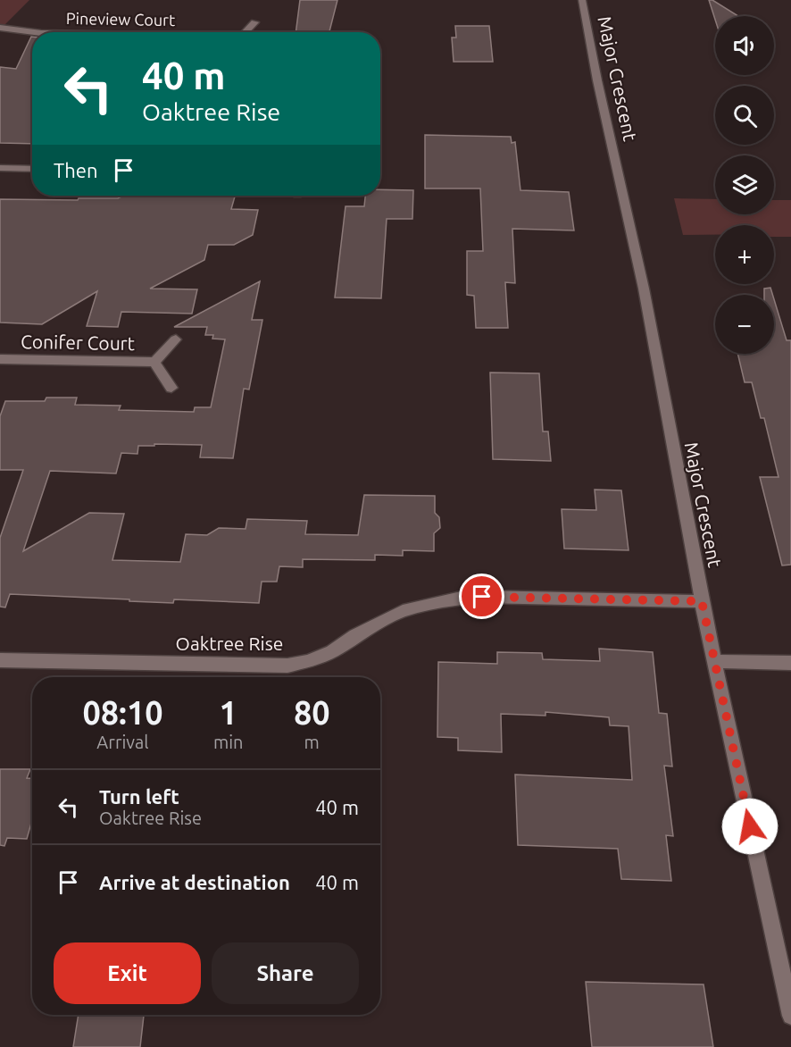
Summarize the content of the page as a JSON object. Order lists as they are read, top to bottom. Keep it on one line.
{"streets":{"street":["Pineview Court","Major Crescent","Conifer Court","Oaktree Rise"]},"crossings":[["Major Crescent","Oaktree Rise"]],"page":{"map_buttons":["+","−"],"turn":["40 m","Oaktree Rise"],"then":"Then","eta":["08:10","Arrival","1","min","80","m"],"list":[{"name":"Turn left","note":"Oaktree Rise","value":"40 m"},{"name":"Arrive at destination","value":"40 m"}],"buttons":["Exit","Share"]}}
